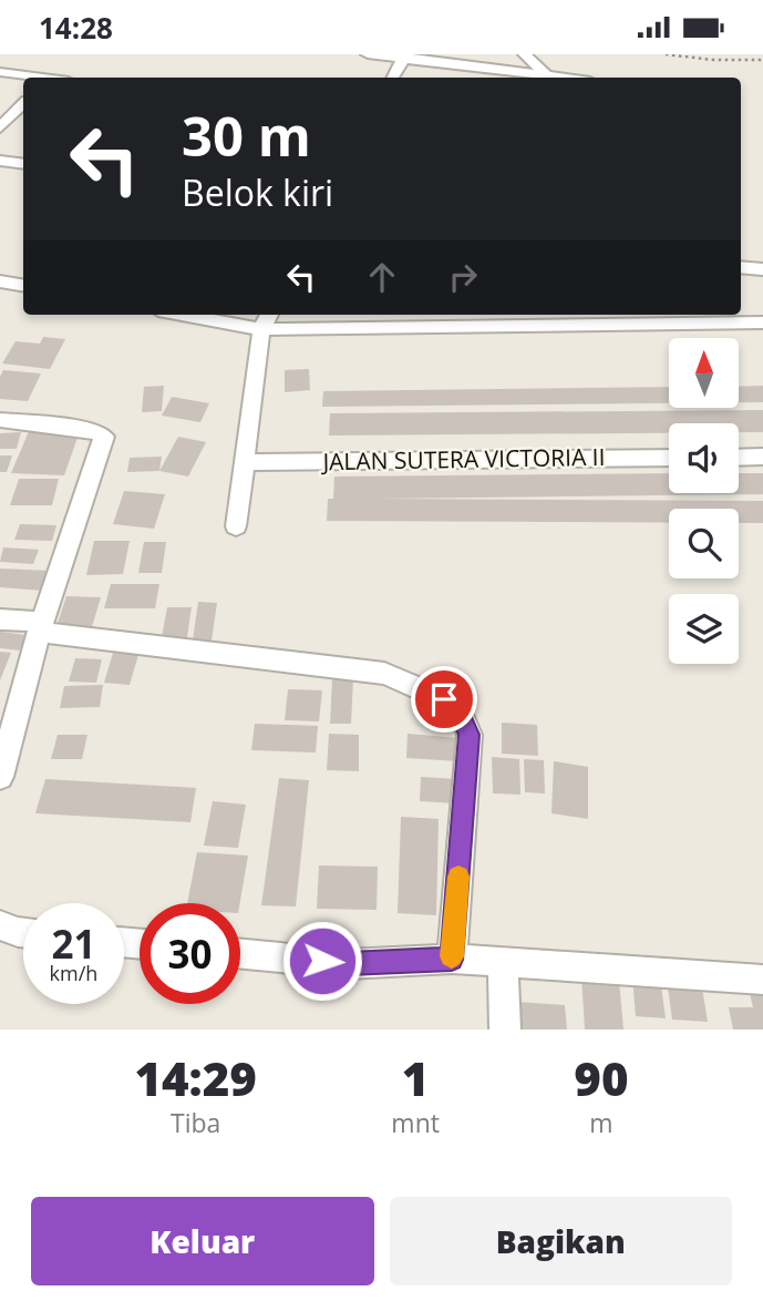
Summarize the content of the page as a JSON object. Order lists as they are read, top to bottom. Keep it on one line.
{"streets":{"street":["JALAN SUTERA VICTORIA II"]},"north":"top","page":{"status":"14:28","turn":["30 m","Belok kiri"],"speed":"21 km/h","limit":"30","eta":["14:29","Tiba","1","mnt","90","m"],"buttons":["Keluar","Bagikan"]}}
